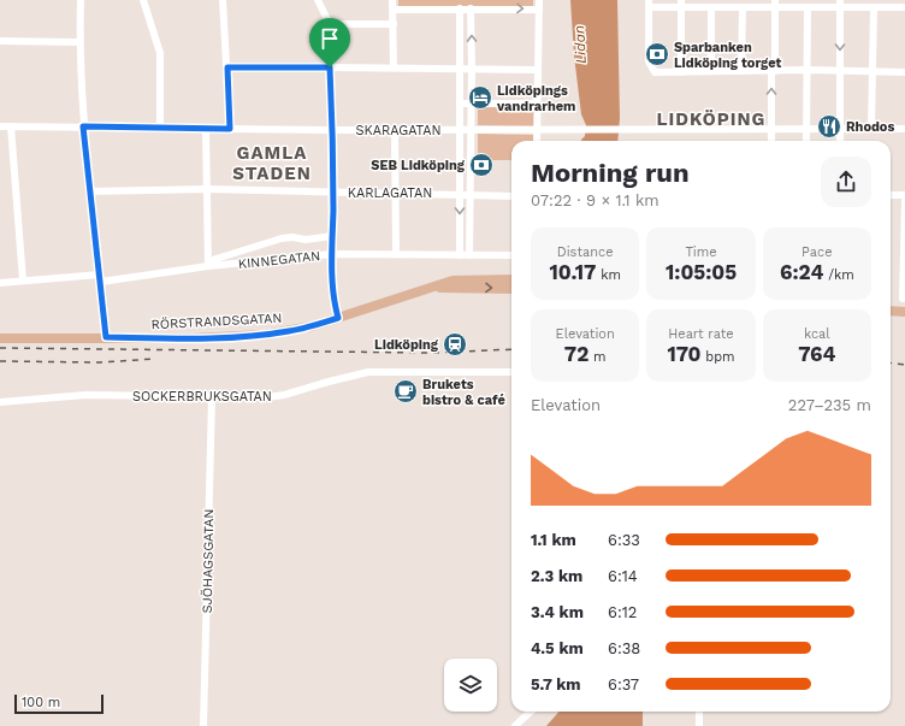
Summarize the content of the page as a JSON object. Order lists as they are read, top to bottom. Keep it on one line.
{"streets":{"main road":["RÖRSTRANDSGATAN"],"street":["SKARAGATAN","KARLAGATAN","KINNEGATAN","SOCKERBRUKSGATAN","SJÖHAGSGATAN"]},"crossings":[["SOCKERBRUKSGATAN","SJÖHAGSGATAN"]],"districts":["LIDKÖPING","GAMLA STADEN"],"water":["Lidan"],"places":{"bank":["Sparbanken Lidköping torget","SEB Lidköping"],"hotel":["Lidköpings vandrarhem"],"restaurant":["Rhodos"],"station":["Lidköping"],"cafe":["Brukets bistro & café"]},"scale_bar":"100 m","page":{"heading":["Morning run","07:22 · 9 × 1.1 km"],"stats":[["Distance","10.17 km"],["Time","1:05:05"],["Pace","6:24 /km"],["Elevation","72 m"],["Heart rate","170 bpm"],["kcal","764"]],"chart":["Elevation","227–235 m"],"list":[{"name":"1.1 km","note":"6:33"},{"name":"2.3 km","note":"6:14"},{"name":"3.4 km","note":"6:12"},{"name":"4.5 km","note":"6:38"},{"name":"5.7 km","note":"6:37"}],"scale":"100 m"}}
